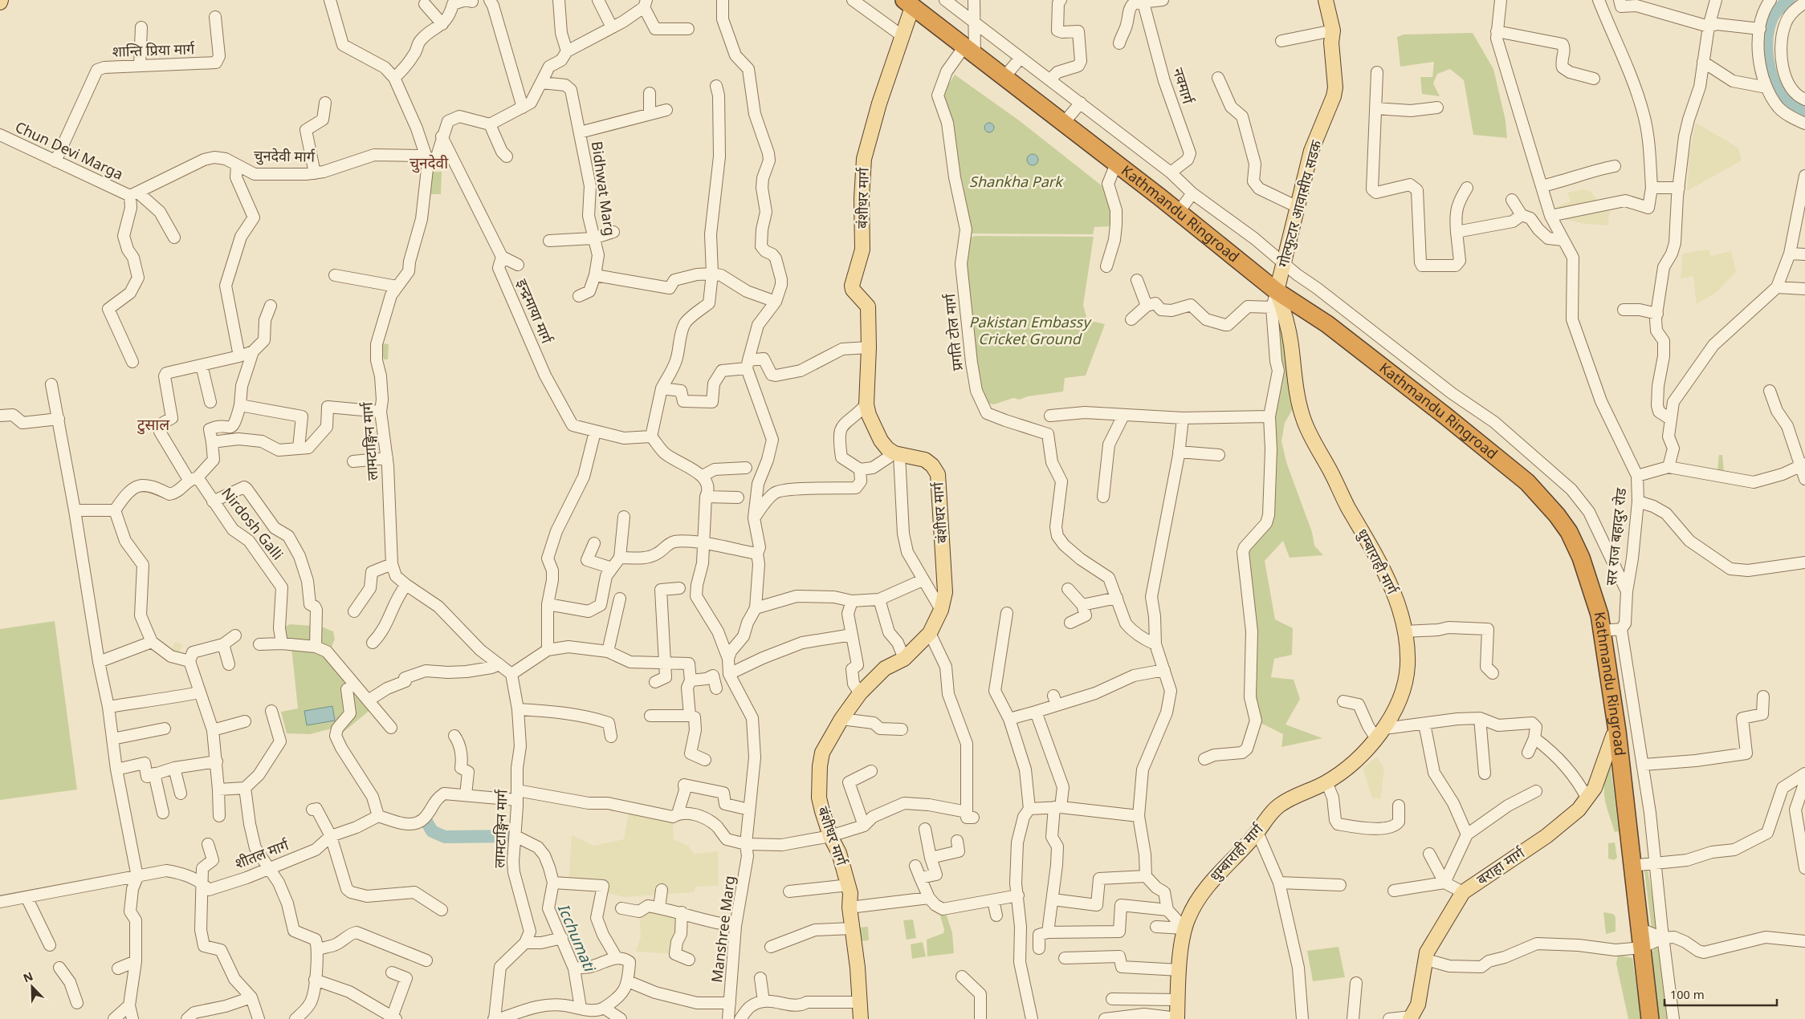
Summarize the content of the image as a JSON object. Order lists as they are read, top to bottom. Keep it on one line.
{"streets":{"highway":["Kathmandu Ringroad"],"main road":["बंशीधर मार्ग","गोल्फुटार आवासीय सडक","धुम्बाराही मार्ग","बराहा मार्ग"],"street":["शान्ति प्रिया मार्ग","नवमार्ग","Chun Devi Marga","चुनदेवी मार्ग","Bidhwat Marg","इन्द्रमाया मार्ग","प्रगति टोल मार्ग","लामटाङ्गिन मार्ग","Nirdosh Galli","सर राज बहादुर रोड","शीतल मार्ग","Manshree Marg"]},"crossings":[["शान्ति प्रिया मार्ग","Chun Devi Marga"],["Chun Devi Marga","चुनदेवी मार्ग"],["चुनदेवी मार्ग","लामटाङ्गिन मार्ग"],["बंशीधर मार्ग","Kathmandu Ringroad"],["गोल्फुटार आवासीय सडक","Kathmandu Ringroad"],["गोल्फुटार आवासीय सडक","धुम्बाराही मार्ग"],["Kathmandu Ringroad","प्रगति टोल मार्ग"],["Kathmandu Ringroad","धुम्बाराही मार्ग"],["Kathmandu Ringroad","बराहा मार्ग"]],"districts":["चुनदेवी","टुसाल"],"water":["Icchumati"],"parks":["Shankha Park","Pakistan Embassy Cricket Ground"],"scale_bar":"100 m","north":"top left"}
